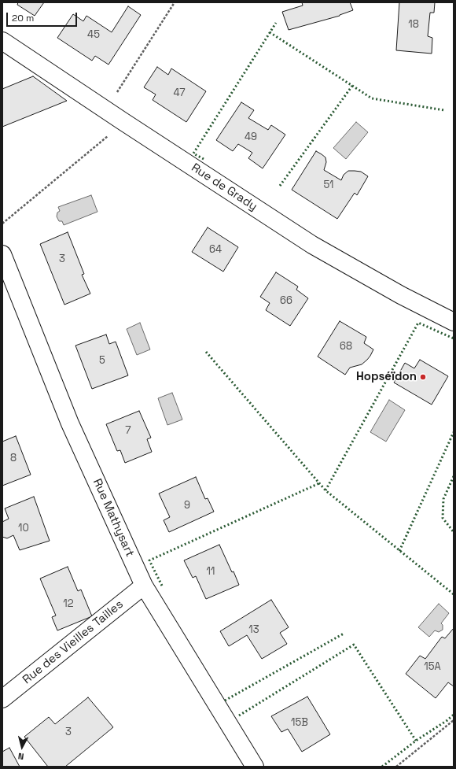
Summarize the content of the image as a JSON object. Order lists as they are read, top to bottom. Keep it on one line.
{"streets":{"street":["Rue de Grady","Rue Mathysart","Rue des Vieilles Tailles"]},"crossings":[["Rue Mathysart","Rue des Vieilles Tailles"]],"places":["Hopséïdon"],"house_numbers":["18","45","47","49","51","64","3","66","68","5","7","8","9","10","11","12","13","15A","15B","3"],"scale_bar":"20 m","north":"bottom"}
